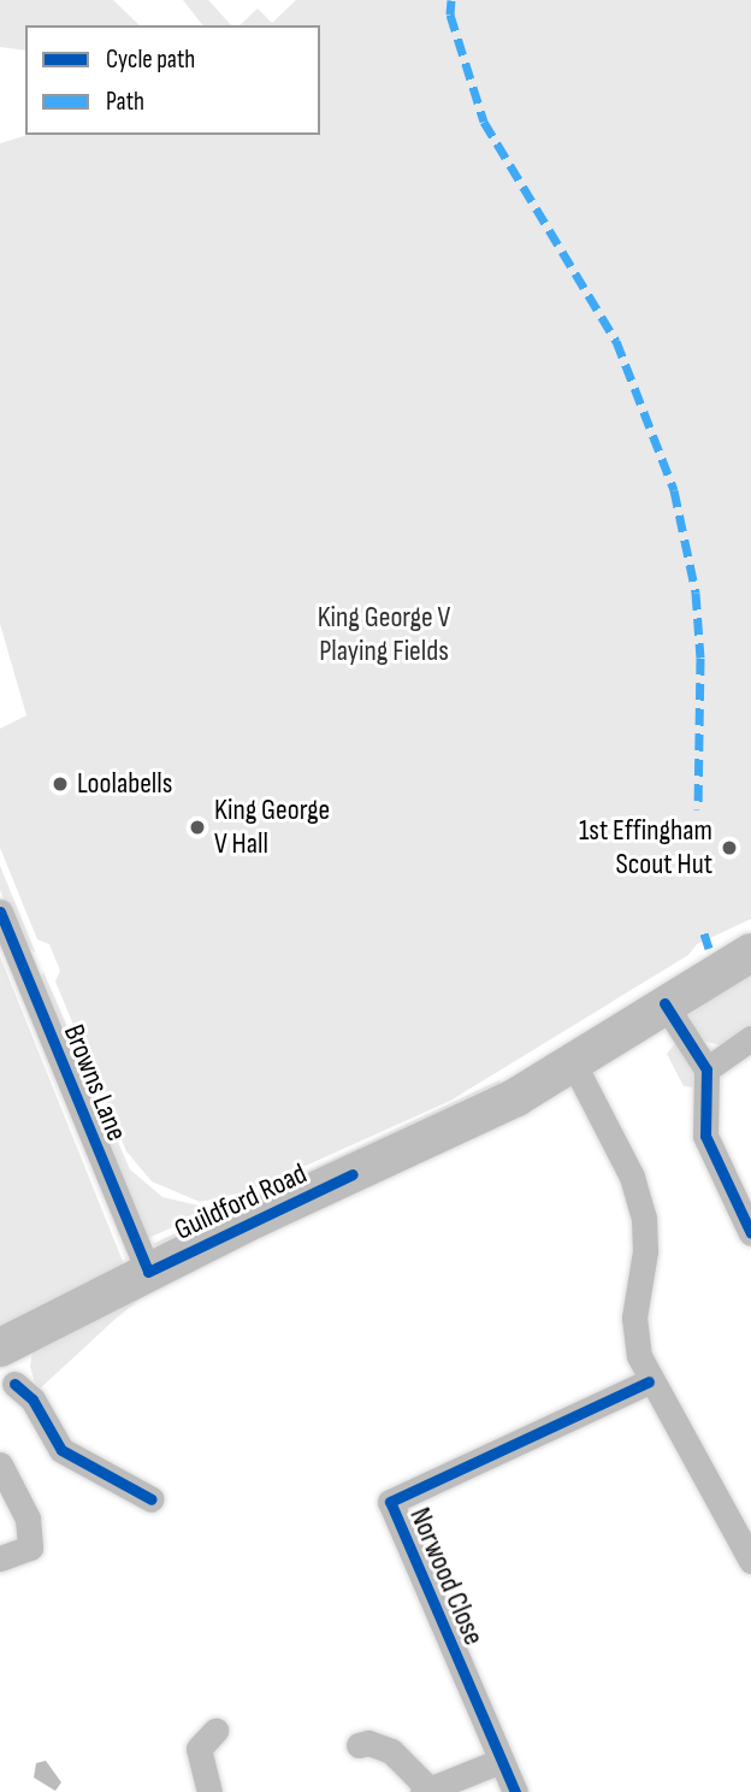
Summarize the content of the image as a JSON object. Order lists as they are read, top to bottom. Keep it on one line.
{"streets":{"main road":["Guildford Road"],"street":["Browns Lane","Norwood Close"]},"crossings":[["Browns Lane","Guildford Road"]],"parks":["King George V Playing Fields"],"places":["Loolabells","King George V Hall","1st Effingham Scout Hut"],"legend":["Cycle path","Path"]}
